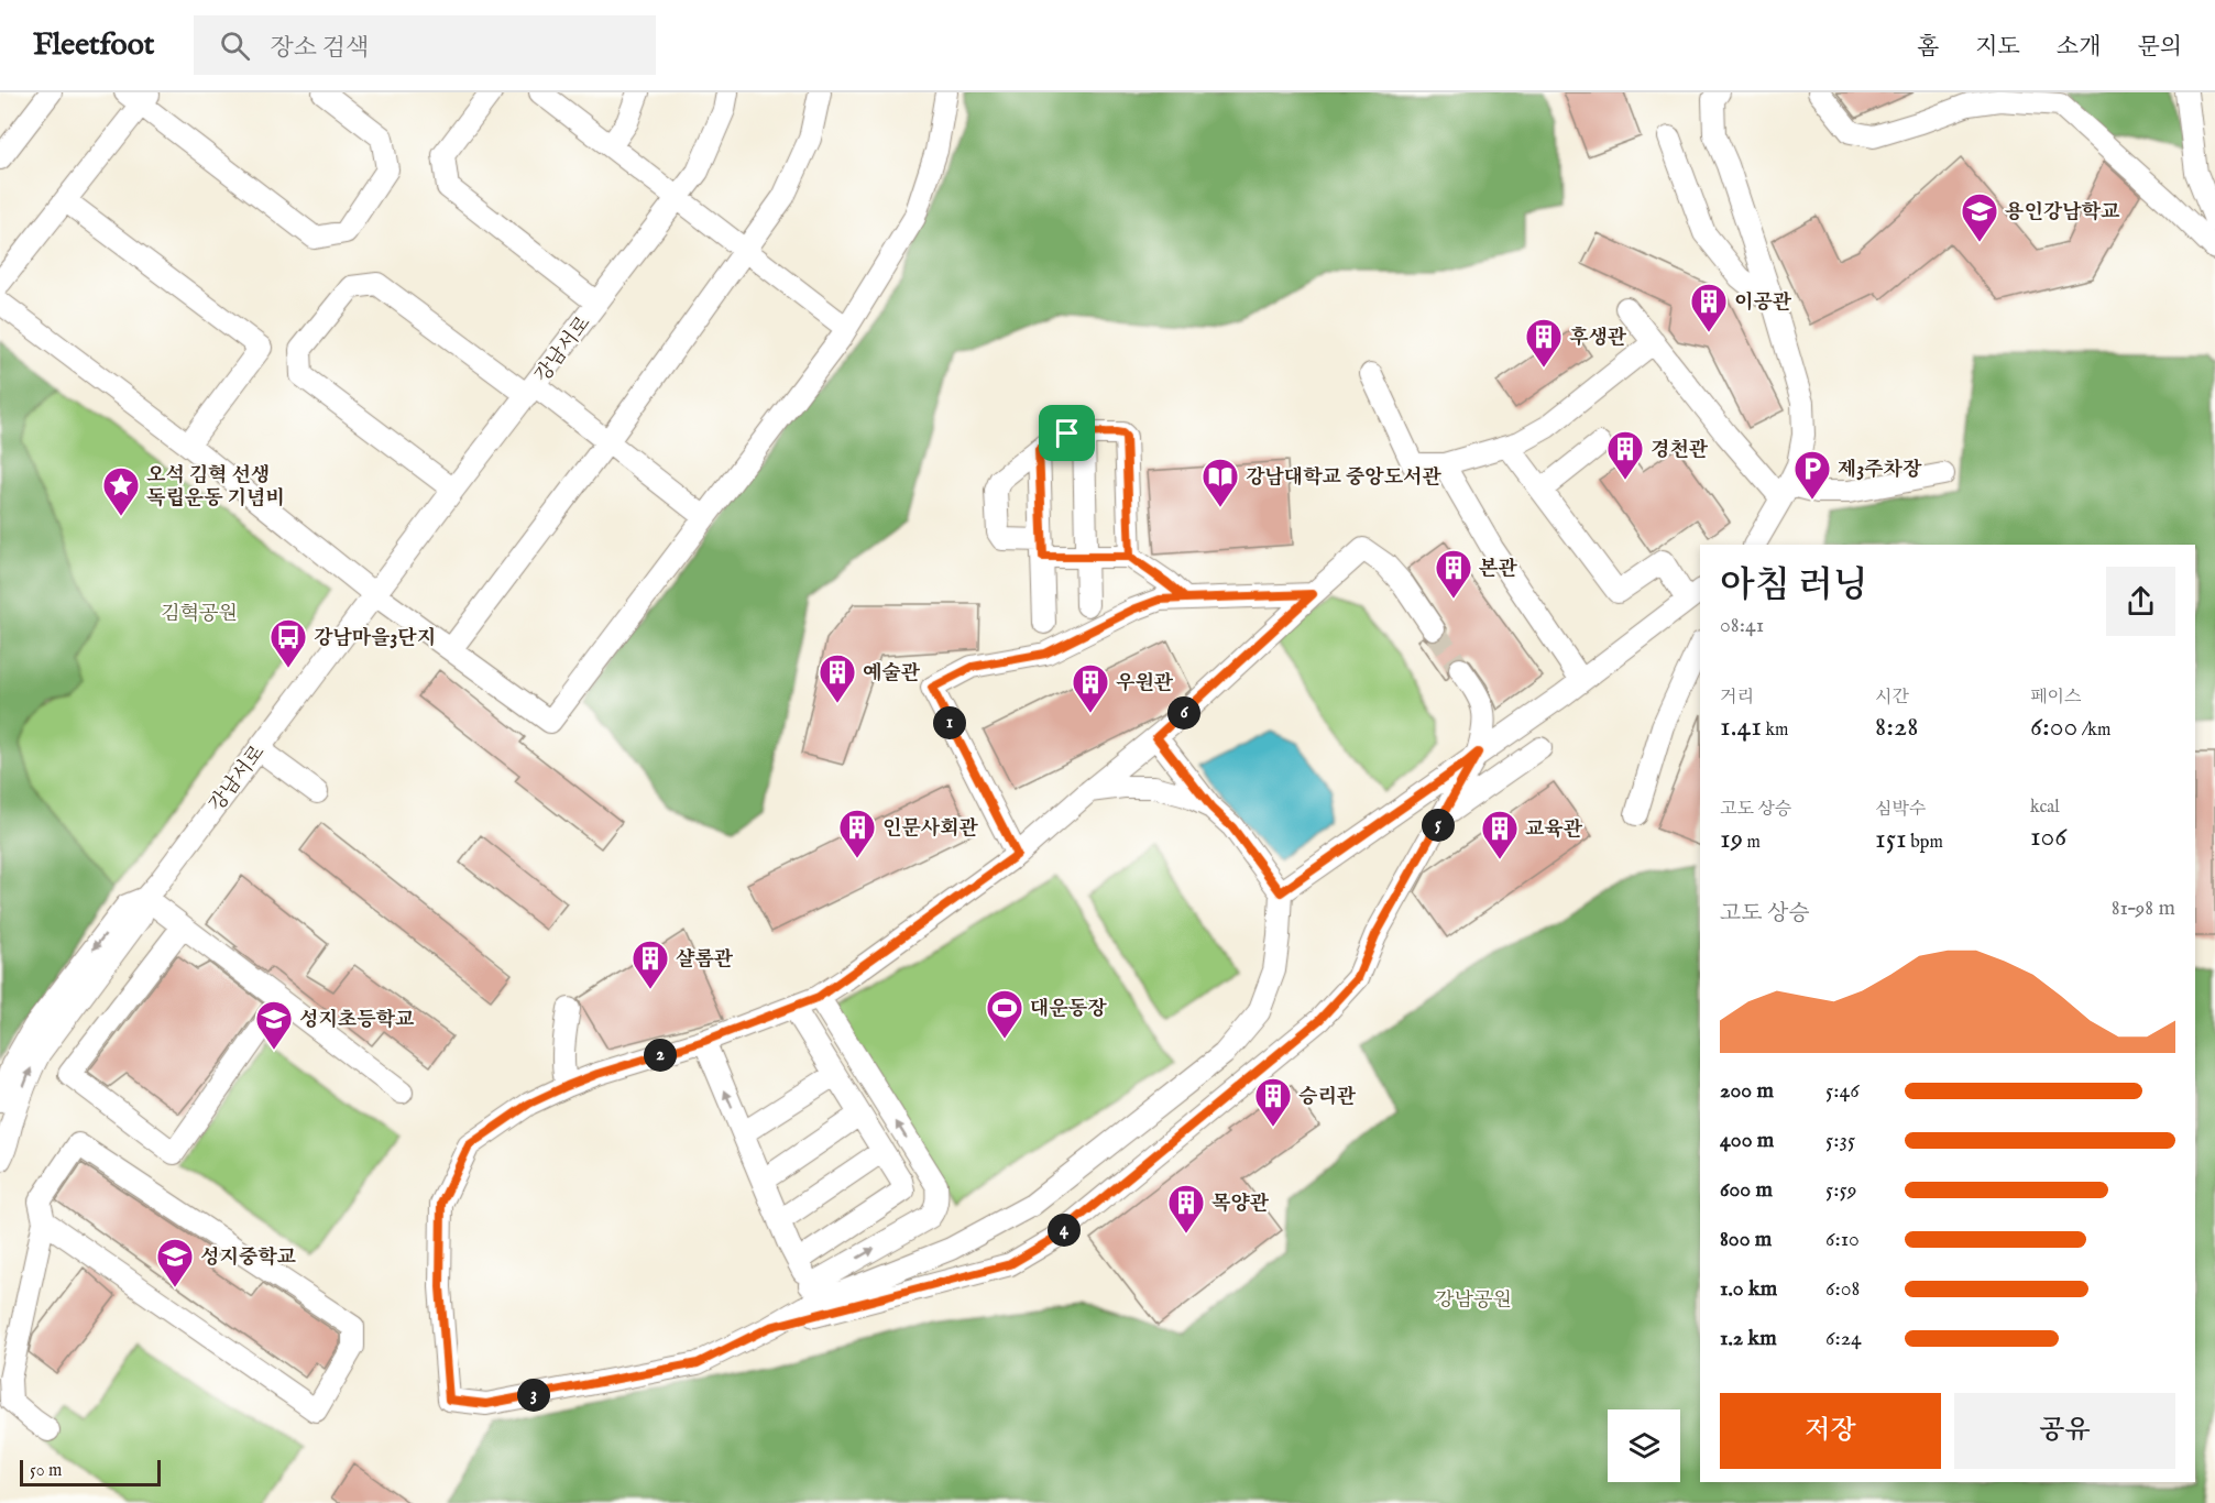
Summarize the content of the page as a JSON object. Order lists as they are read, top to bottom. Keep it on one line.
{"streets":{"street":["강남서로"]},"parks":["김혁공원","강남공원"],"places":{"school or university":["용인강남학교","성지초등학교","성지중학교"],"building":["이공관","후생관","경천관","본관","예술관","우원관","인문사회관","교육관","샬롬관","승리관","목양관"],"parking":["제3주차장"],"library":["강남대학교 중앙도서관"],"place":["오석 김혁 선생 독립운동 기념비"],"bus stop":["강남마을3단지"],"sports":["대운동장"]},"scale_bar":"50 m","page":{"header":"Fleetfoot","search":"장소 검색","nav":["홈","지도","소개","문의"],"heading":["아침 러닝","08:41"],"stats":[["거리","1.41 km"],["시간","8:28"],["페이스","6:00 /km"],["고도 상승","19 m"],["심박수","151 bpm"],["kcal","106"]],"pins":["6","1","5","2","4","3"],"chart":["고도 상승","81–98 m"],"list":[{"name":"200 m","note":"5:46"},{"name":"400 m","note":"5:35"},{"name":"600 m","note":"5:59"},{"name":"800 m","note":"6:10"},{"name":"1.0 km","note":"6:08"},{"name":"1.2 km","note":"6:24"}],"buttons":["저장","공유"],"scale":"50 m"}}
